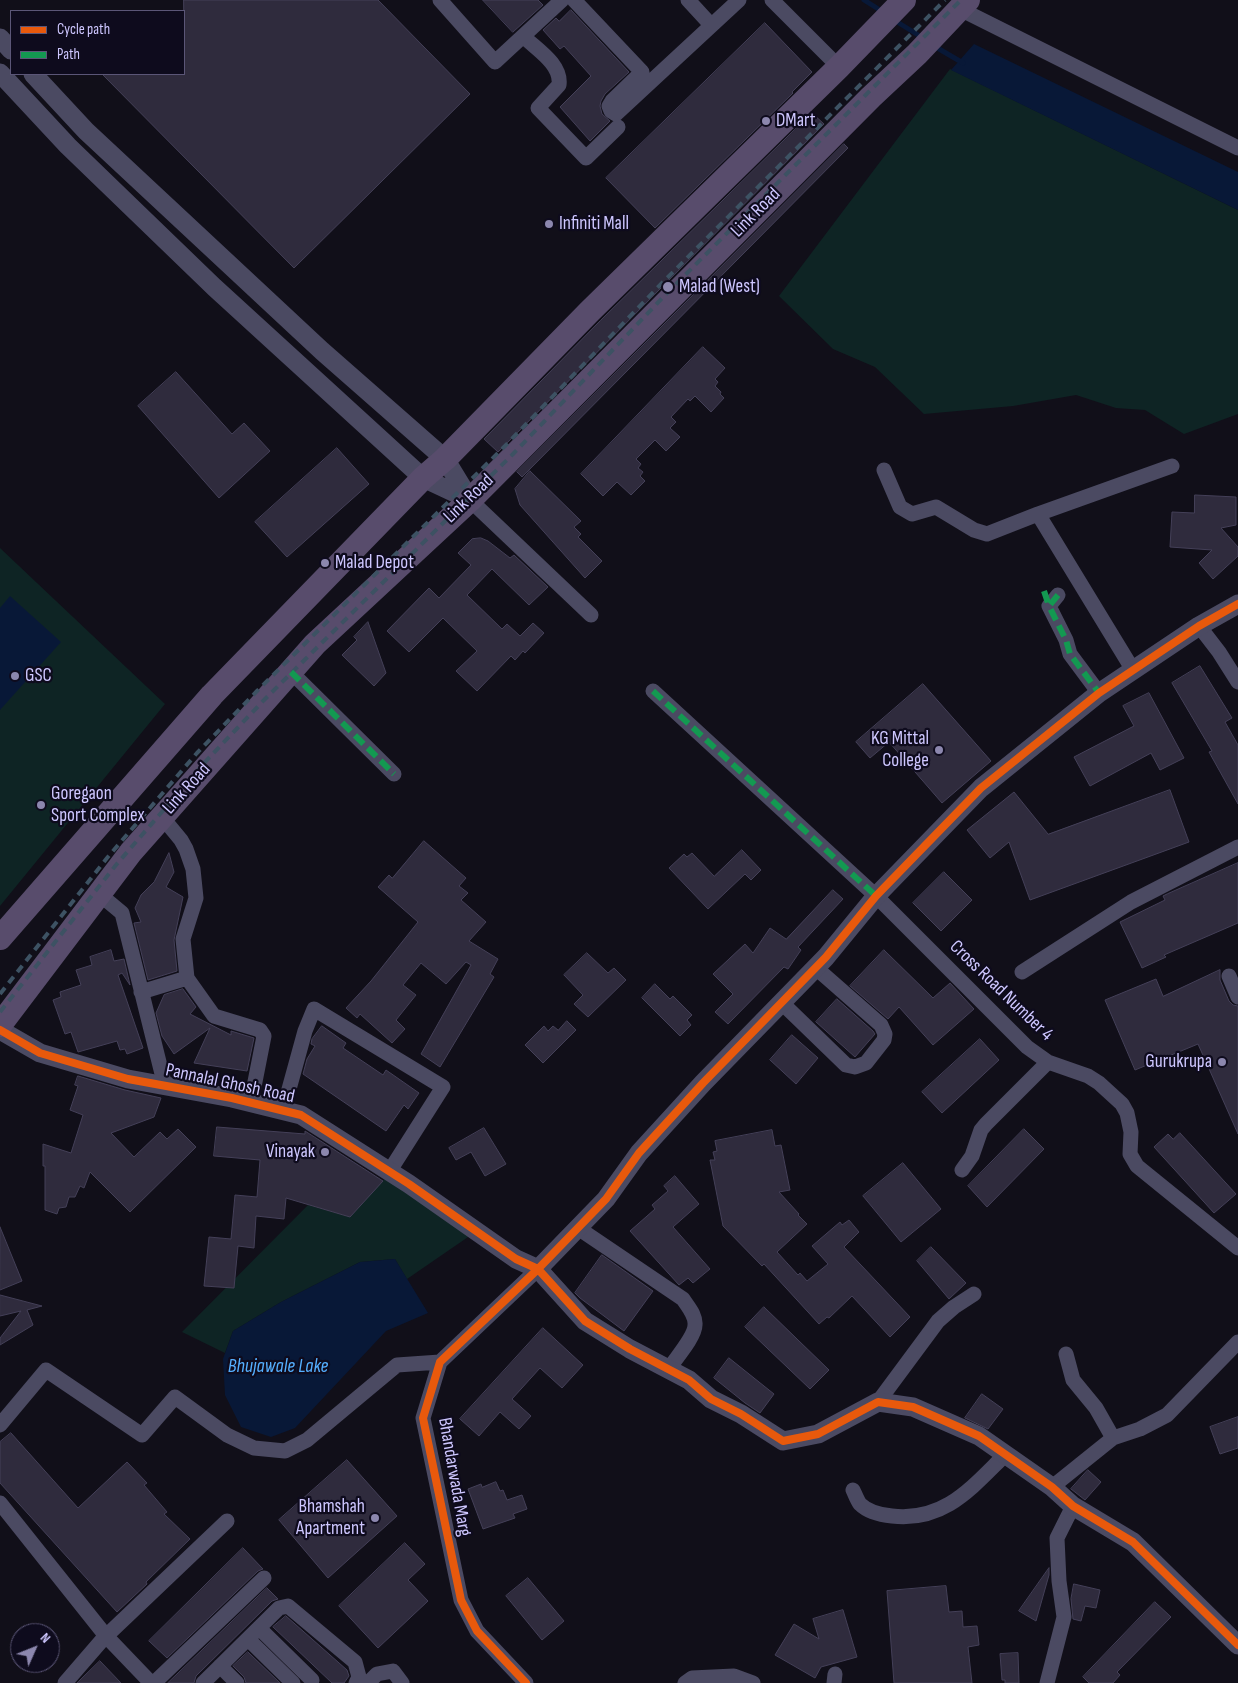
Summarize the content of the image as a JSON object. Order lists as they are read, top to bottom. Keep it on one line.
{"streets":{"main road":["Link Road"],"street":["Cross Road Number 4","Pannalal Ghosh Road","Bhandarwada Marg"]},"crossings":[["Pannalal Ghosh Road","Bhandarwada Marg"]],"water":["Bhujawale Lake"],"places":["DMart","Infiniti Mall","Malad (West)","Malad Depot","GSC","KG Mittal College","Goregaon Sport Complex","Gurukrupa","Vinayak","Bhamshah Apartment"],"legend":["Cycle path","Path"],"north":"top right"}
